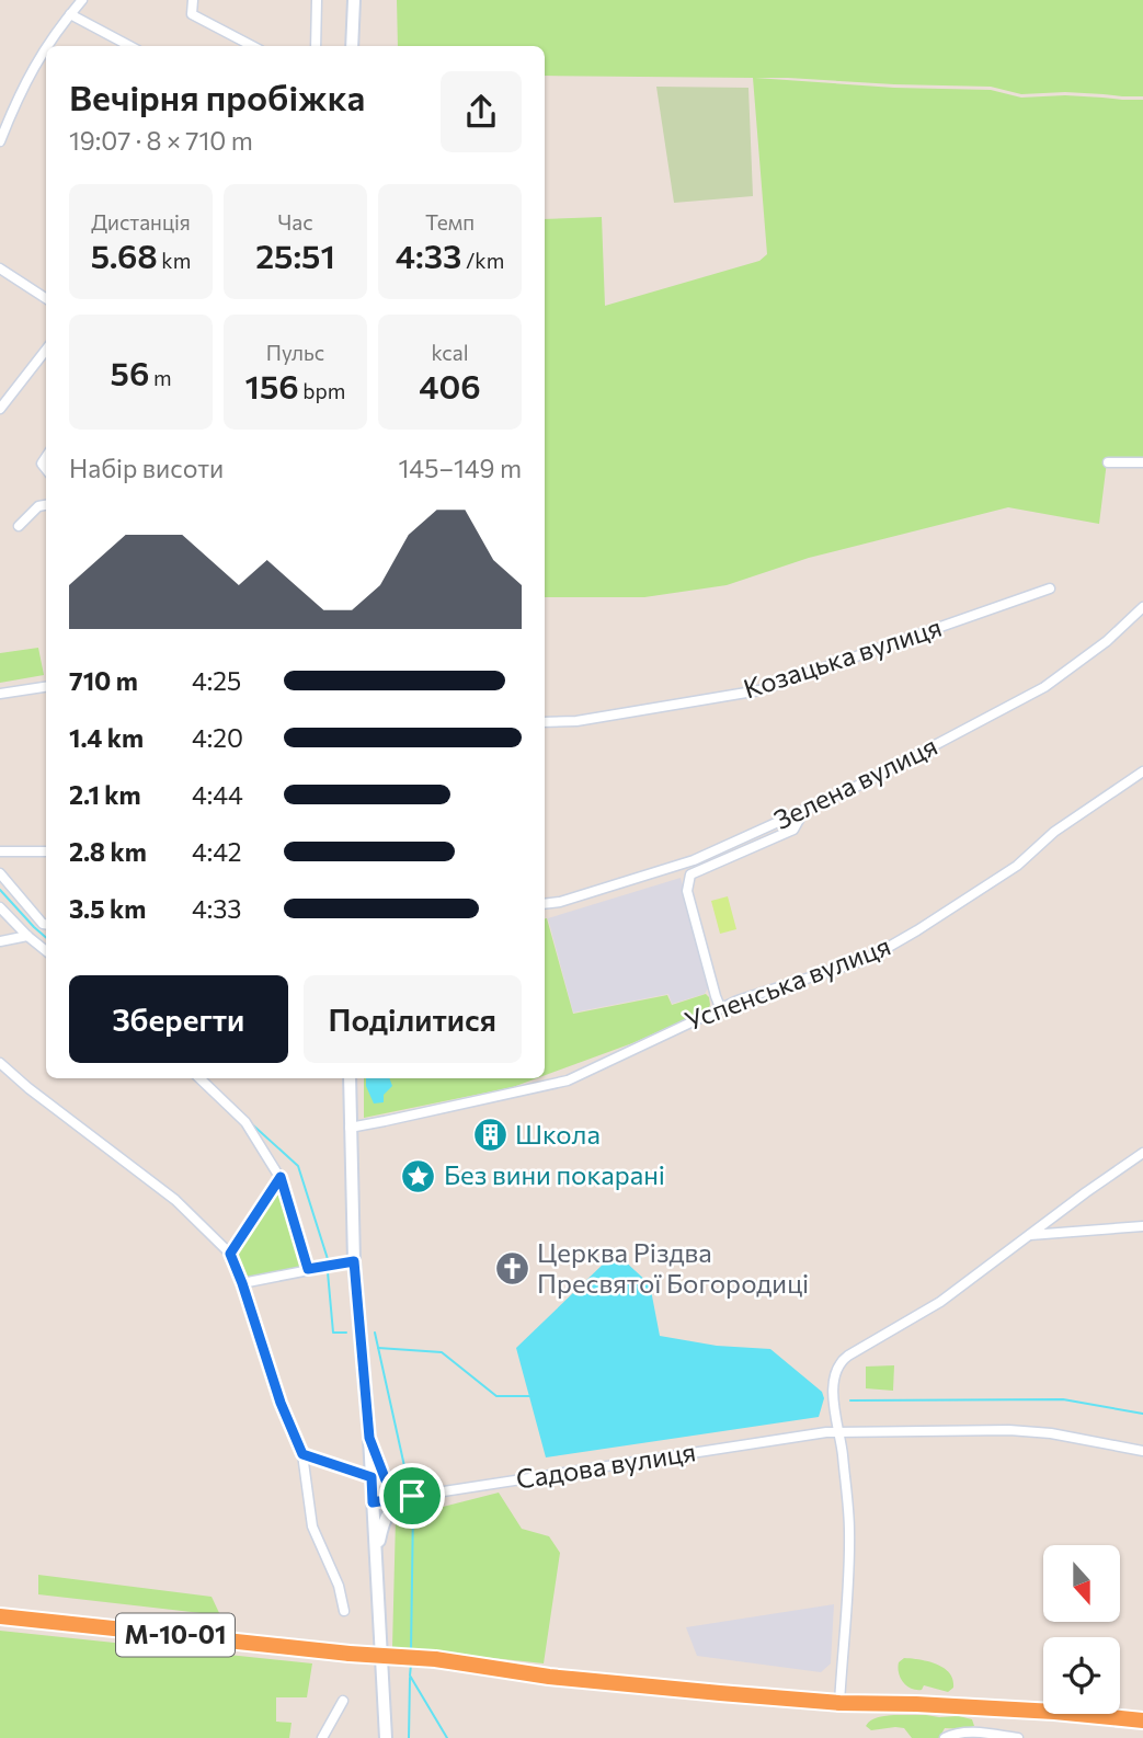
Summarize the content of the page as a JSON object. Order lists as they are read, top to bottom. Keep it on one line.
{"streets":{"highway":["М-10-01"],"street":["Козацька вулиця","Зелена вулиця","Успенська вулиця","Садова вулиця"]},"places":{"building":["Школа"],"place":["Без вини покарані"],"church":["Церква Різдва Пресвятої Богородиці"]},"north":"bottom","page":{"heading":["Вечірня пробіжка","19:07 · 8 × 710 m"],"stats":[["Дистанція","5.68 km"],["Час","25:51"],["Темп","4:33 /km"],["56 m"],["Пульс","156 bpm"],["kcal","406"]],"chart":["Набір висоти","145–149 m"],"list":[{"name":"710 m","note":"4:25"},{"name":"1.4 km","note":"4:20"},{"name":"2.1 km","note":"4:44"},{"name":"2.8 km","note":"4:42"},{"name":"3.5 km","note":"4:33"}],"buttons":["Зберегти","Поділитися"]}}
